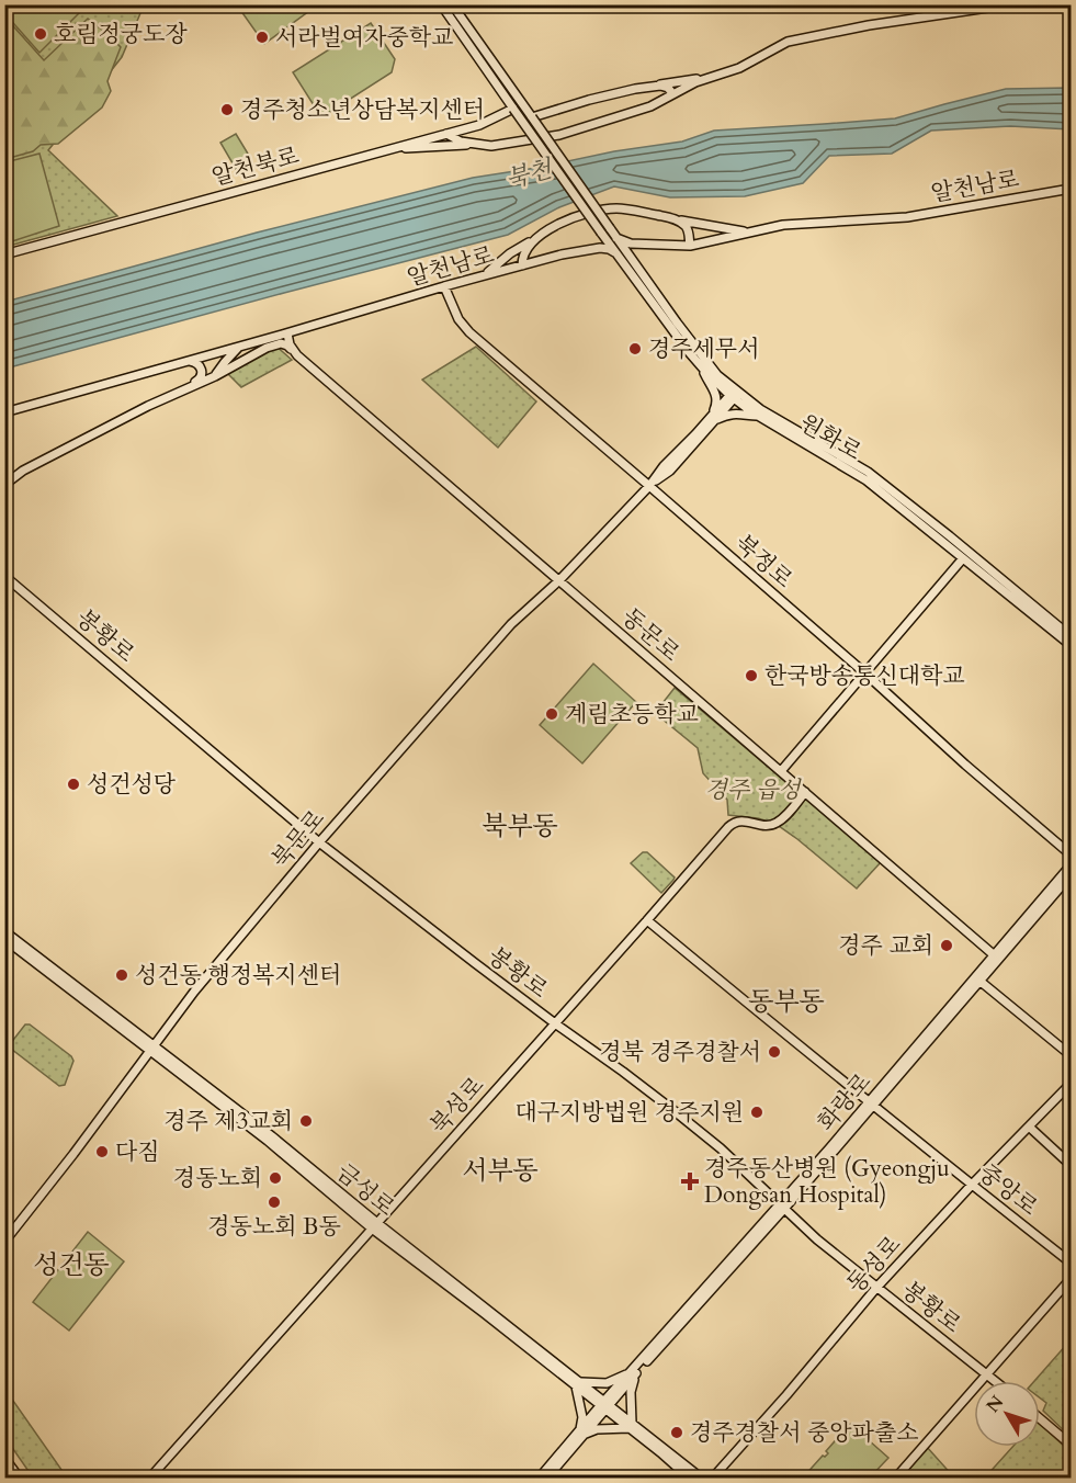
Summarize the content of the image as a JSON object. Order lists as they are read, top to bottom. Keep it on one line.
{"streets":{"street":["알천북로","알천남로","원화로","북정로","동문로","봉황로","북문로","화랑로","북성로","금성로","중앙로","동성로"]},"crossings":[["알천북로","원화로"],["알천남로","원화로"],["알천남로","북정로"],["알천남로","동문로"],["원화로","북문로"],["북정로","북문로"],["동문로","북문로"],["동문로","화랑로"],["동문로","북성로"],["봉황로","북문로"],["봉황로","화랑로"],["봉황로","북성로"],["봉황로","동성로"],["북문로","금성로"],["화랑로","금성로"],["화랑로","중앙로"],["북성로","금성로"],["북성로","중앙로"],["중앙로","동성로"]],"districts":["북부동","동부동","서부동","성건동"],"water":["북천"],"parks":["경주 읍성"],"places":{"other":["호림정궁도장","서라벌여자중학교","경주청소년상담복지센터","경주세무서","한국방송통신대학교","계림초등학교","성건성당","경주 교회","성건동 행정복지센터","경북 경주경찰서","대구지방법원 경주지원","경주 제3교회","다짐","경동노회","경동노회 B동","경주경찰서 중앙파출소"],"health":["경주동산병원 (Gyeongju Dongsan Hospital)"]},"north":"top left"}
